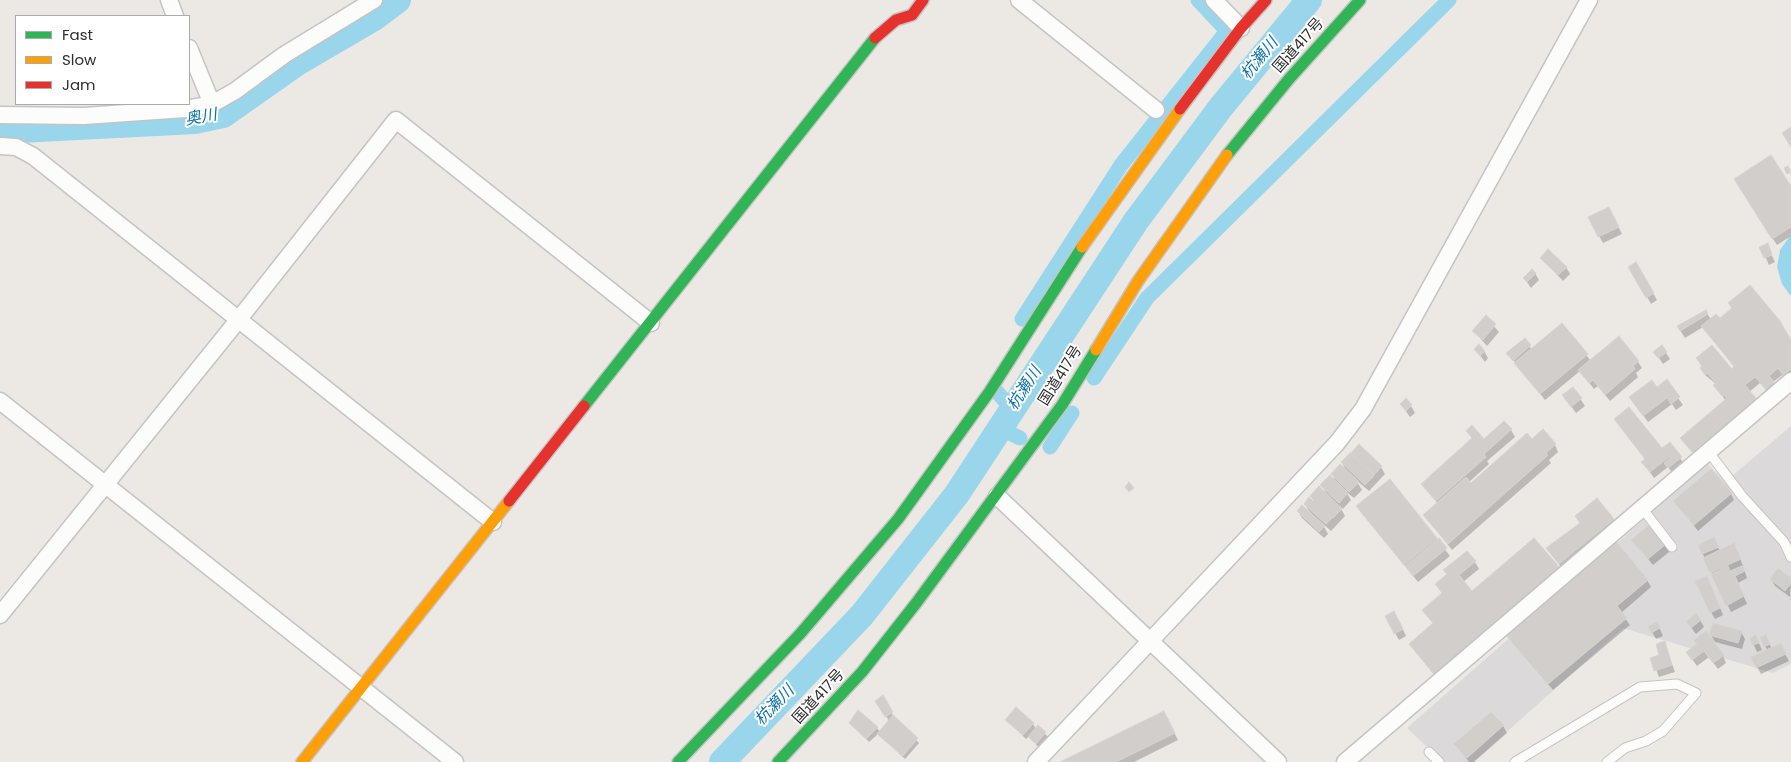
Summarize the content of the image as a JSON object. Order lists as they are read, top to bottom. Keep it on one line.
{"streets":{"main road":["国道417号"]},"water":["杭瀬川","奥川"],"legend":["Fast","Slow","Jam"]}
